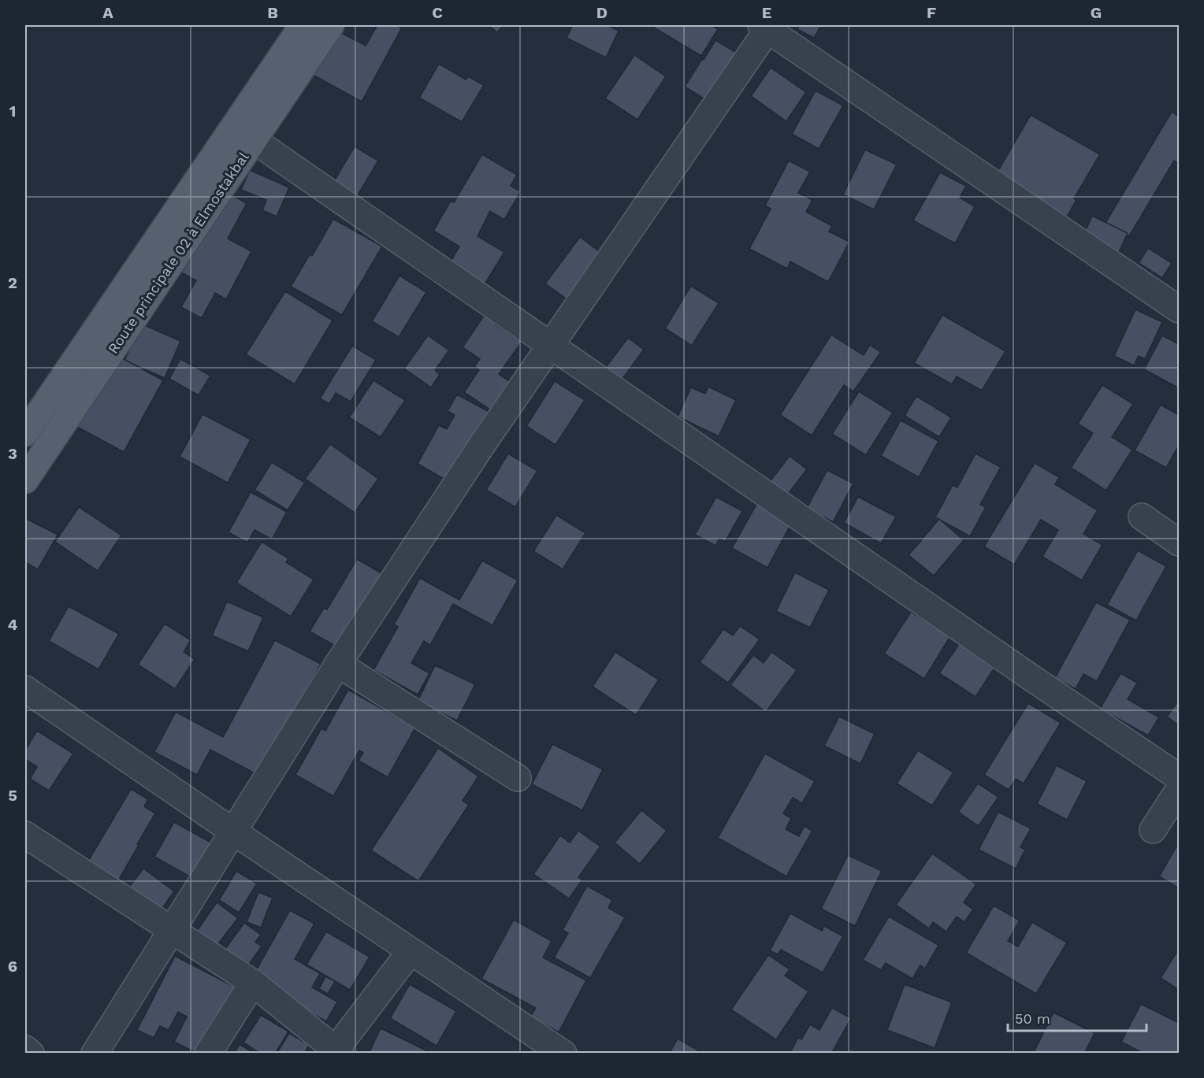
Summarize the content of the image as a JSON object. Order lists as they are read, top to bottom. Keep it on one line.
{"streets":{"main road":["Route principale 02 à Elmostakbal"]},"scale_bar":"50 m","grid":{"columns":["A","B","C","D","E","F","G"],"rows":["1","2","3","4","5","6"]}}
